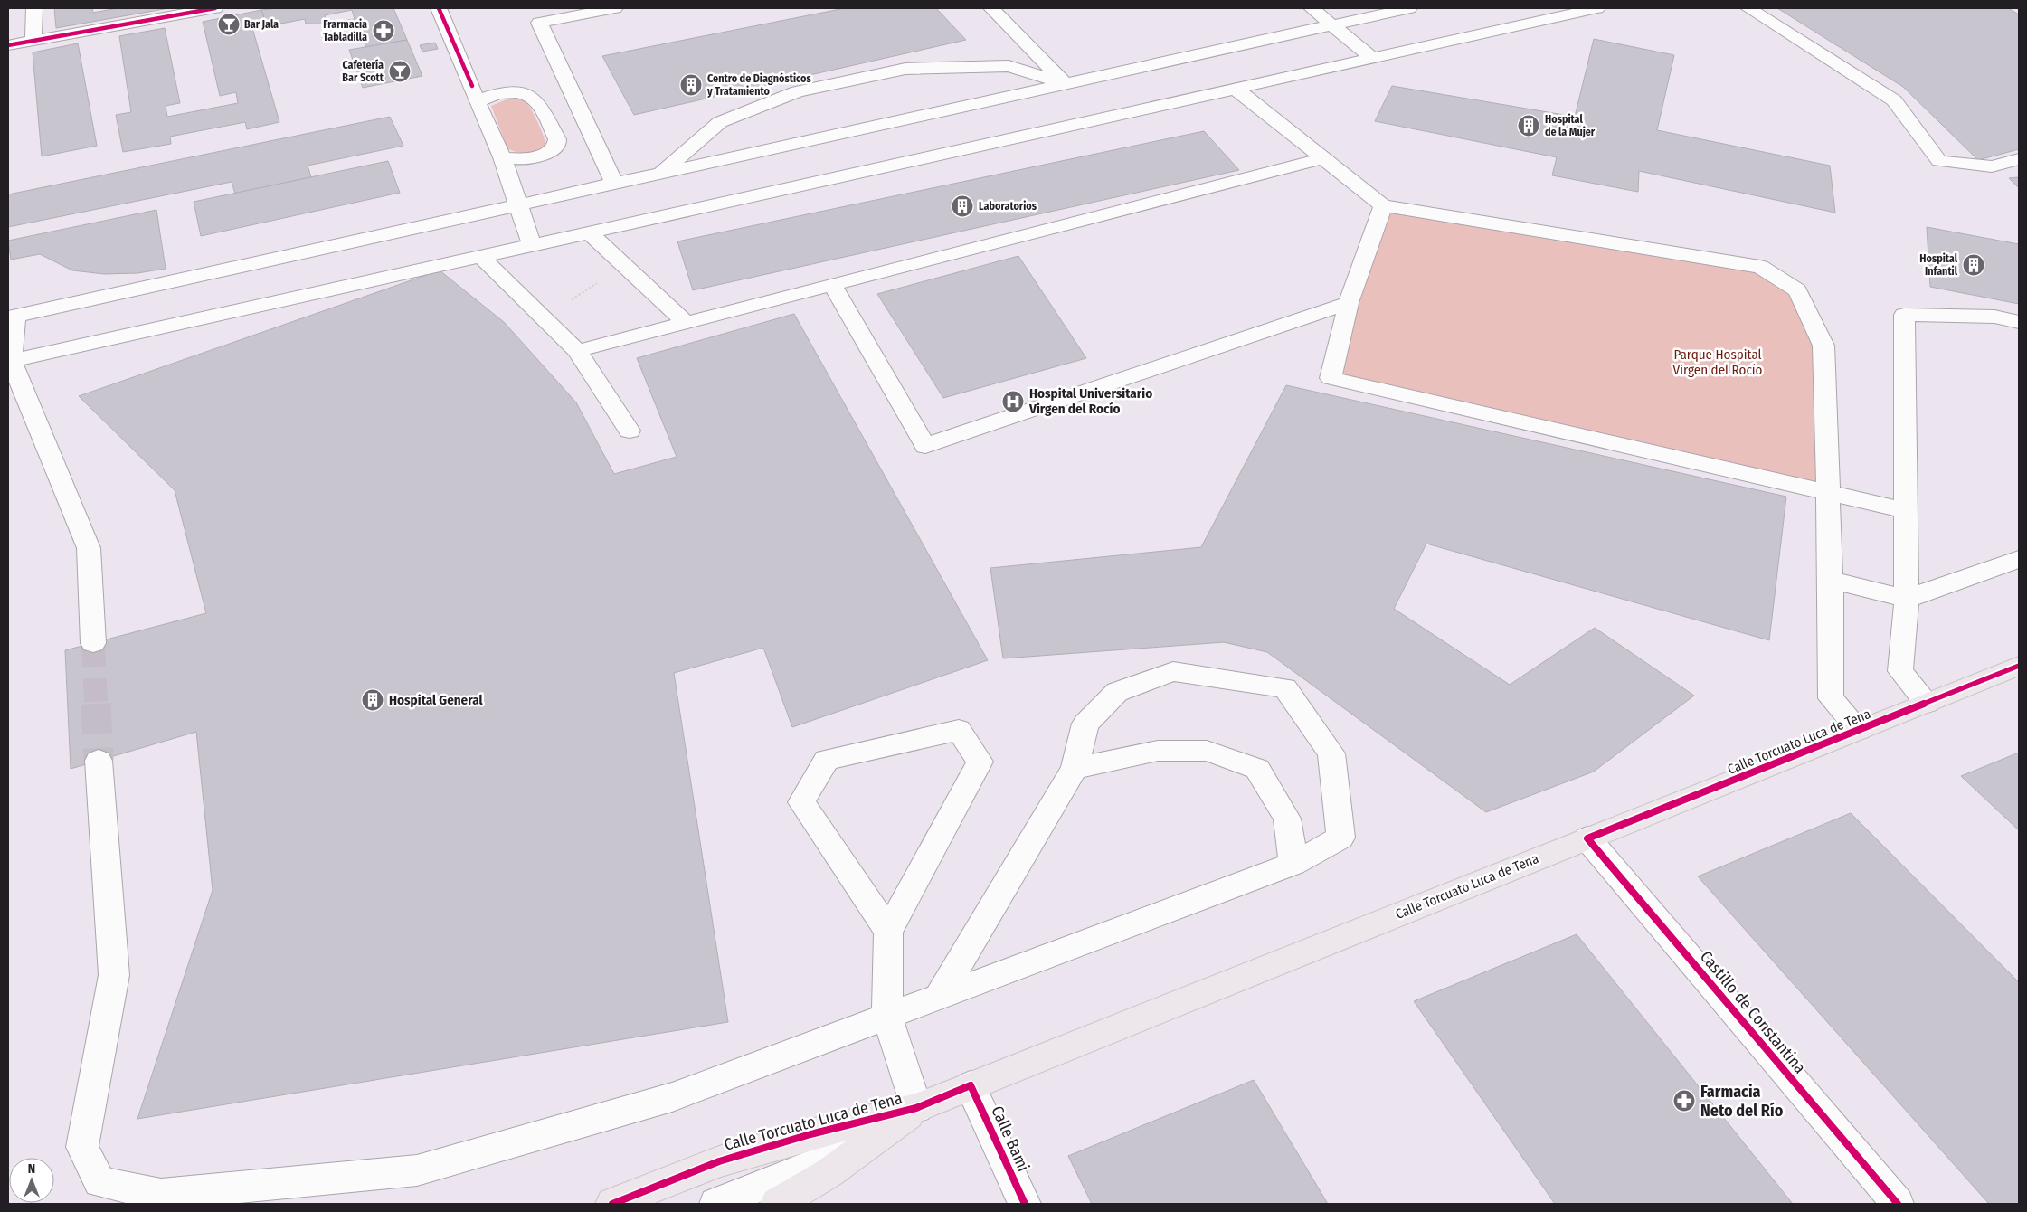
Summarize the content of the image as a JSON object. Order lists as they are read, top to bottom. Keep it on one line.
{"streets":{"main road":["Calle Torcuato Luca de Tena"],"street":["Castillo de Constantina","Calle Bami"]},"crossings":[["Calle Torcuato Luca de Tena","Castillo de Constantina"],["Calle Torcuato Luca de Tena","Calle Bami"]],"parks":["Parque Hospital Virgen del Rocío"],"places":{"bar":["Bar Jala","Cafetería Bar Scott"],"pharmacy":["Frarmacia Tabladilla","Farmacia Neto del Río"],"building":["Centro de Diagnósticos y Tratamiento","Hospital de la Mujer","Laboratorios","Hospital Infantil","Hospital General"],"hospital":["Hospital Universitario Virgen del Rocío"]},"north":"top"}
